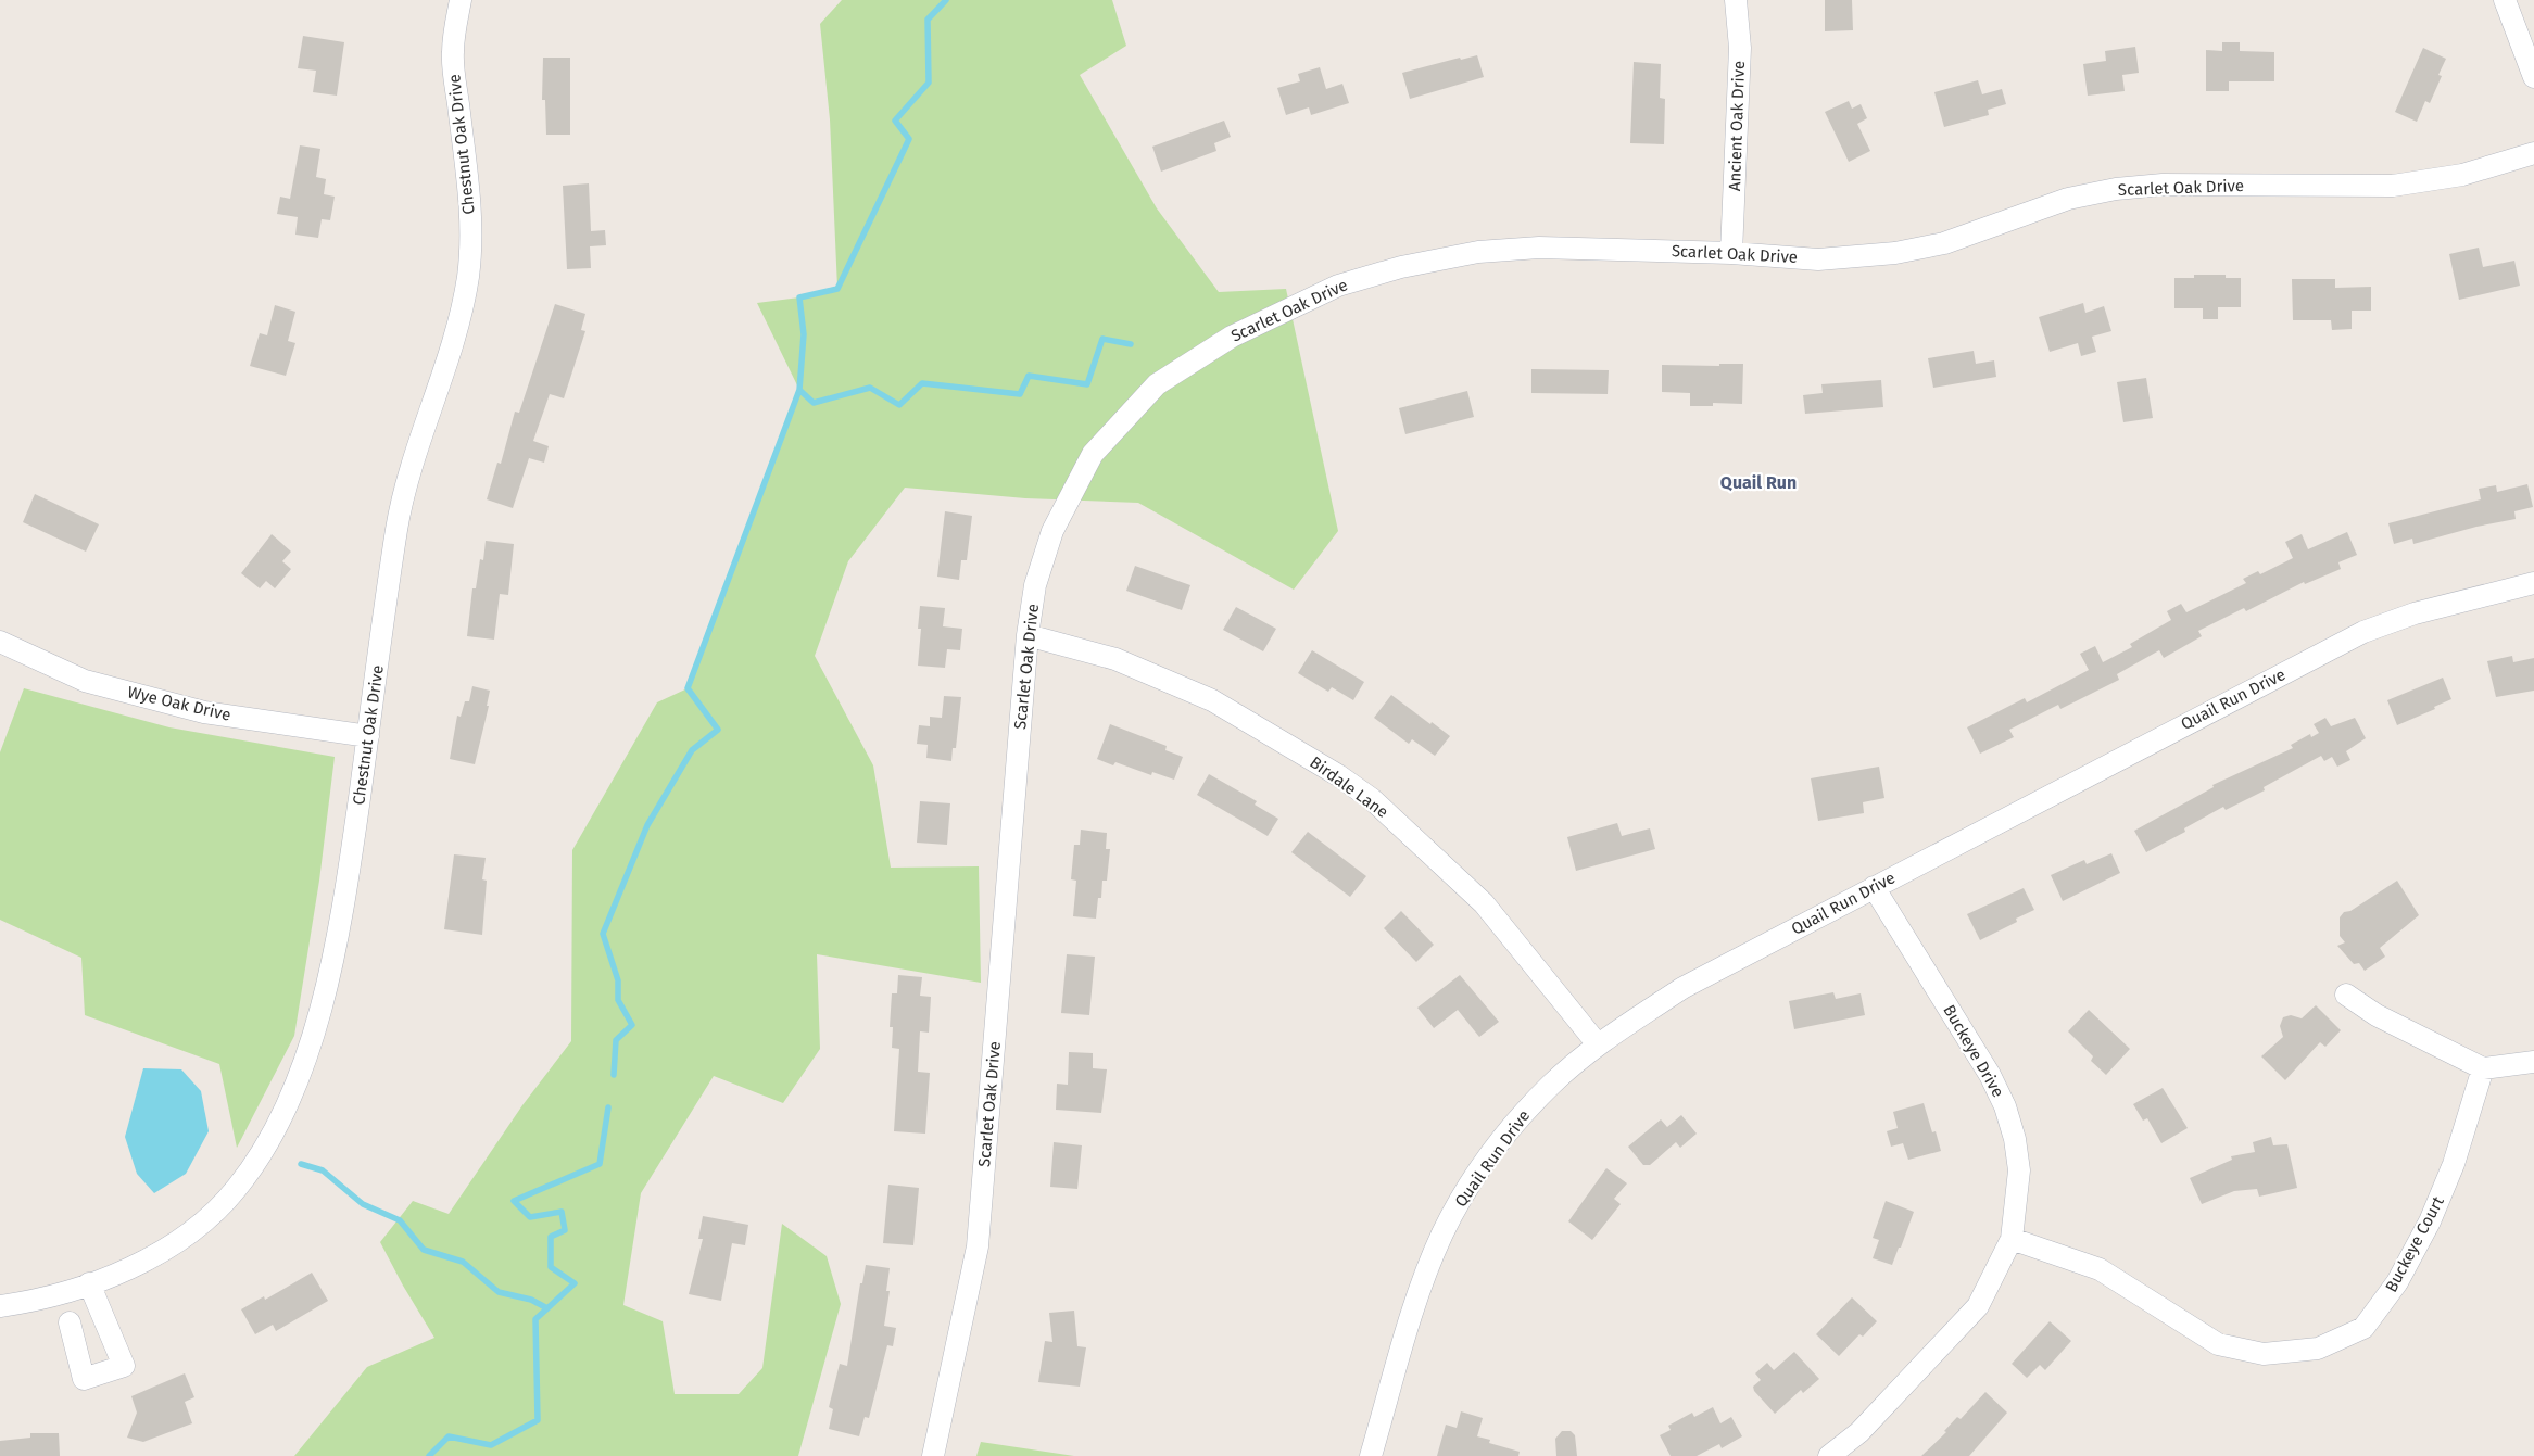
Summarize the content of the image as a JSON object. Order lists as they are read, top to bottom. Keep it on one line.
{"streets":{"street":["Ancient Oak Drive","Chestnut Oak Drive","Scarlet Oak Drive","Quail Run Drive","Wye Oak Drive","Birdale Lane","Buckeye Drive","Buckeye Court"]},"crossings":[["Ancient Oak Drive","Scarlet Oak Drive"],["Chestnut Oak Drive","Wye Oak Drive"],["Scarlet Oak Drive","Birdale Lane"],["Quail Run Drive","Birdale Lane"],["Quail Run Drive","Buckeye Drive"],["Buckeye Drive","Buckeye Court"]],"districts":["Quail Run"]}
